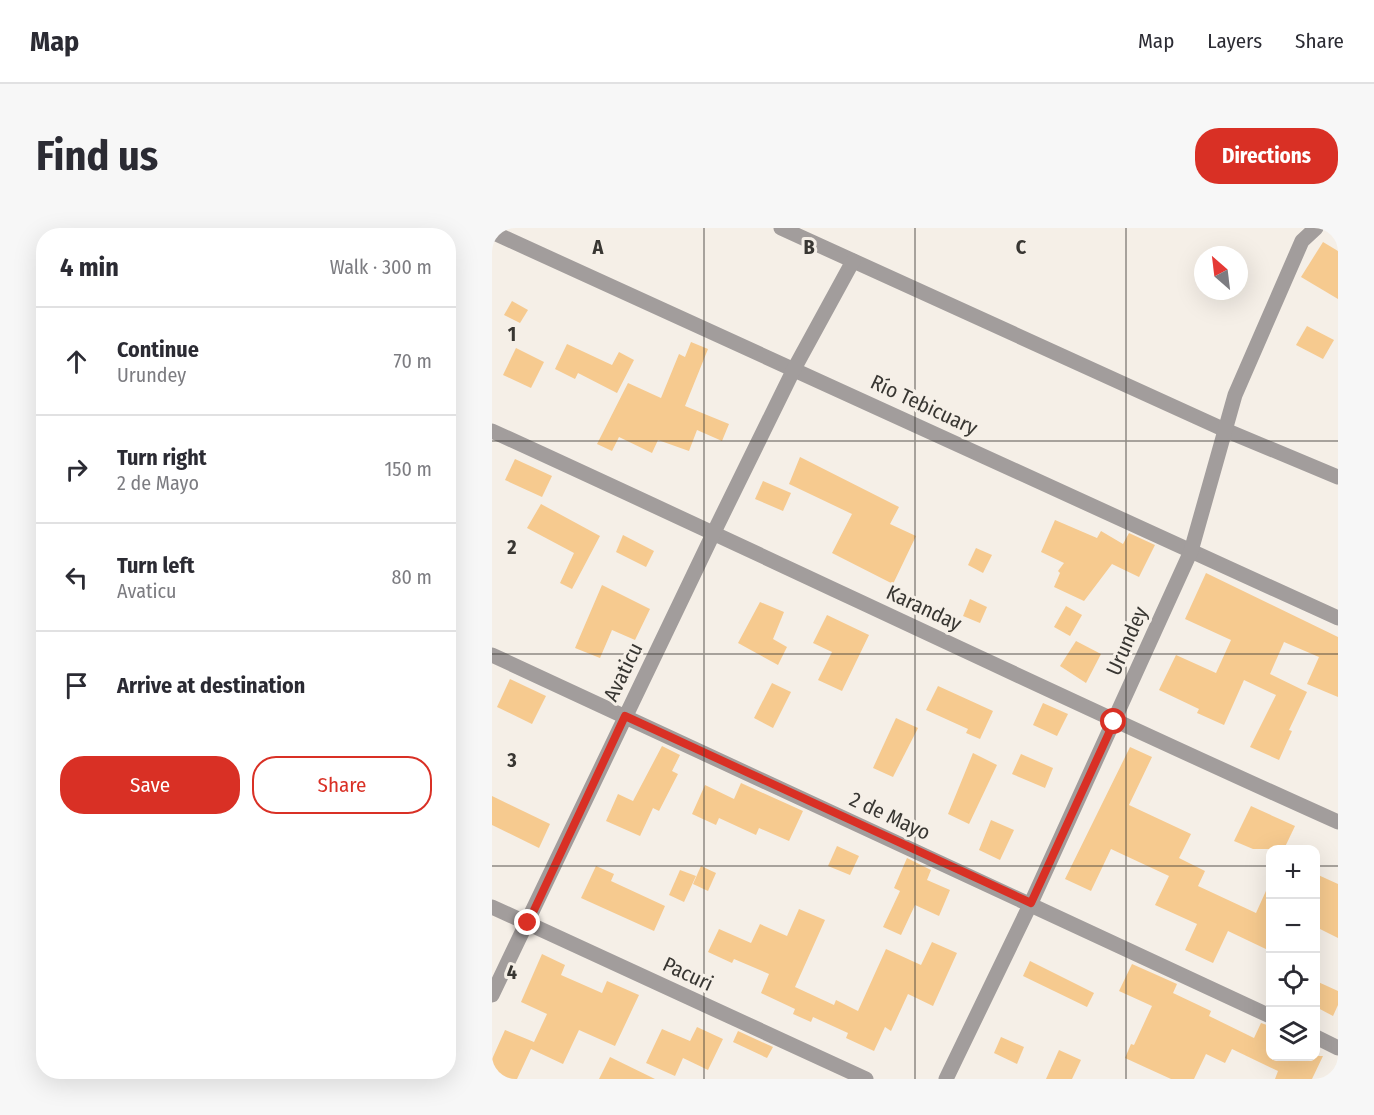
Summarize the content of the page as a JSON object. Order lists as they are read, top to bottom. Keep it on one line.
{"streets":{"street":["Río Tebicuary","Karanday","Urundey","Avaticu","2 de Mayo","Pacuri"]},"crossings":[["Río Tebicuary","Urundey"],["Río Tebicuary","Avaticu"],["Karanday","Urundey"],["Karanday","Avaticu"],["Urundey","2 de Mayo"],["Avaticu","2 de Mayo"],["Avaticu","Pacuri"]],"north":"top left","page":{"header":"Map","nav":["Map","Layers","Share"],"buttons":["Directions",["Save","Share"]],"title":"Find us","heading":["4 min","Walk · 300 m"],"list":[["Continue","Urundey","70 m"],["Turn right","2 de Mayo","150 m"],["Turn left","Avaticu","80 m"],"Arrive at destination"],"map_buttons":["+","−"]},"grid":{"columns":["A","B","C"],"rows":["1","2","3","4"]}}
